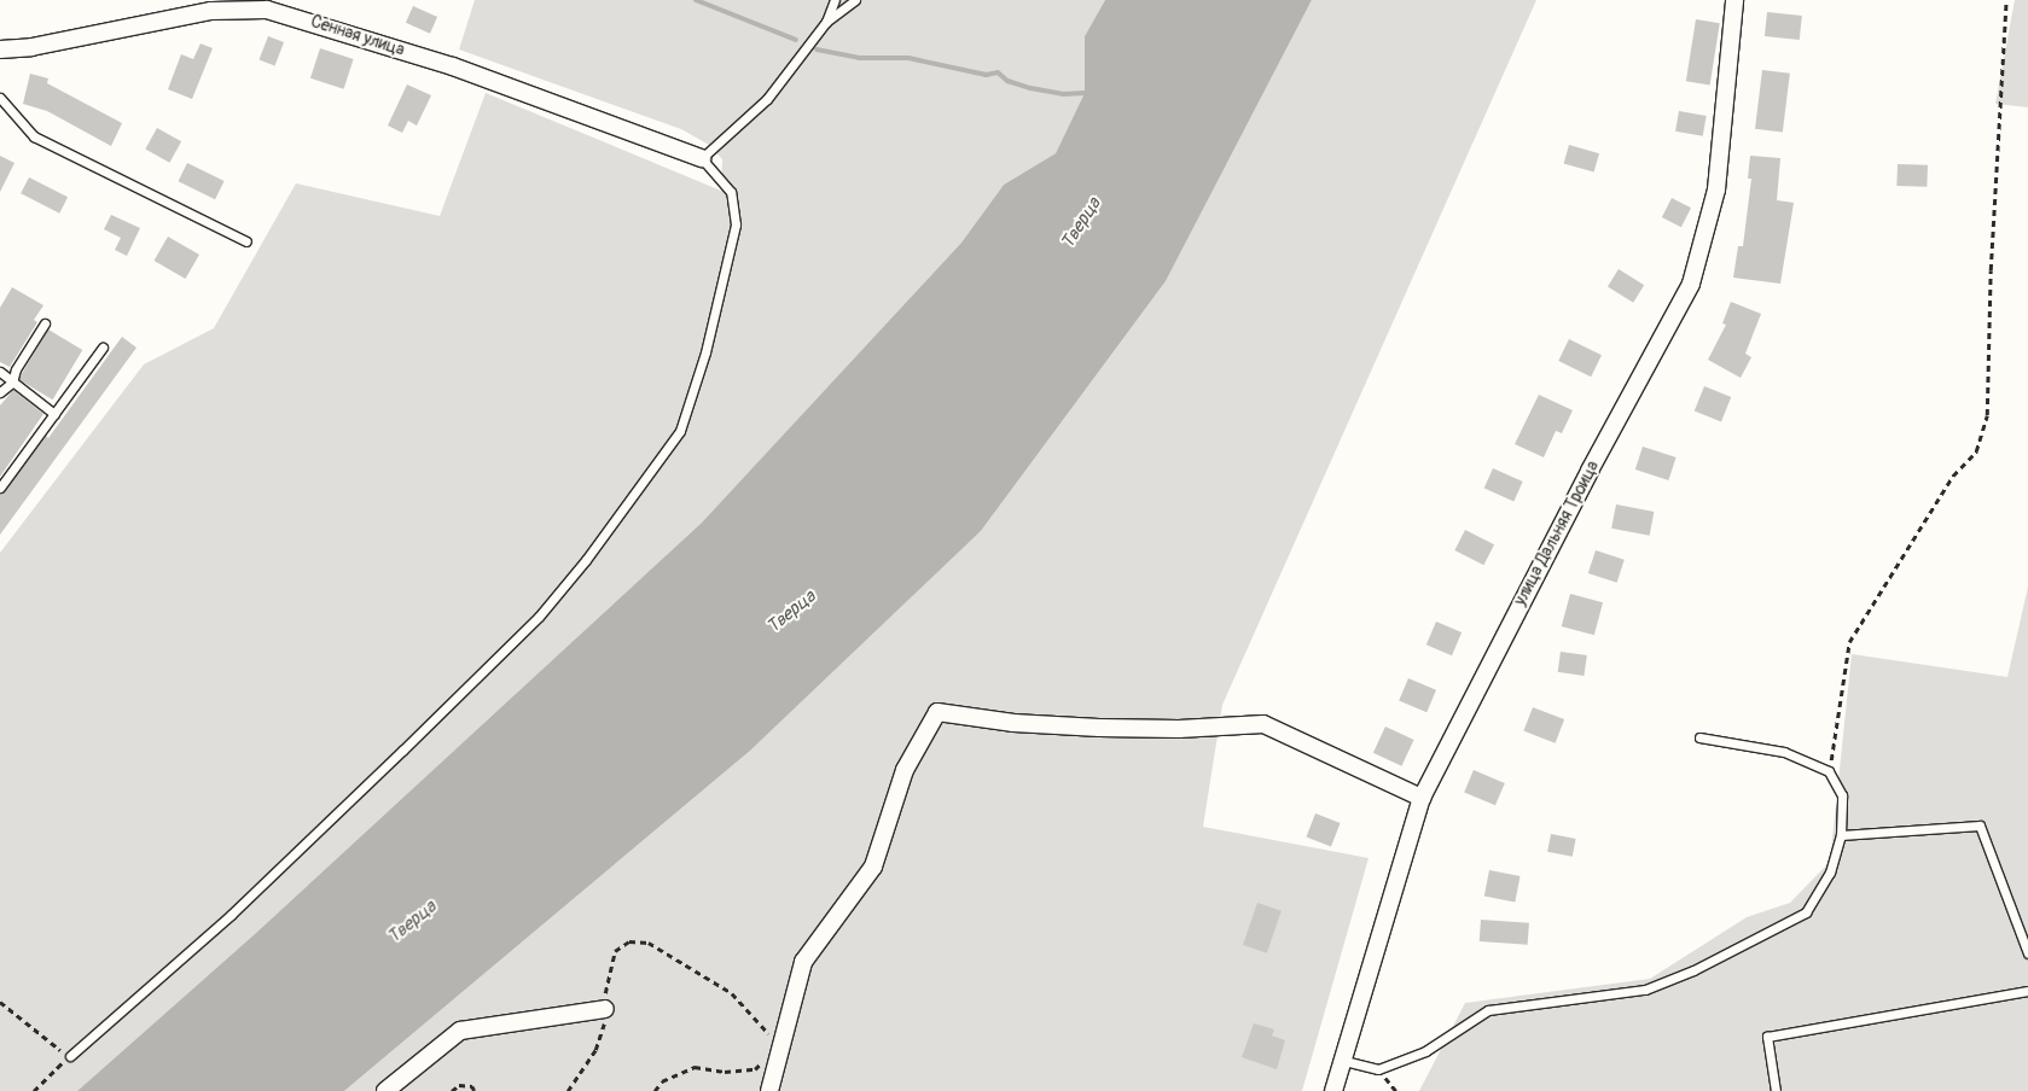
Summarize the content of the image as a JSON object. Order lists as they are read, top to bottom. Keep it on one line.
{"streets":{"street":["Сенная улица","улица Дальняя Троица"]},"water":["Тверца"]}
